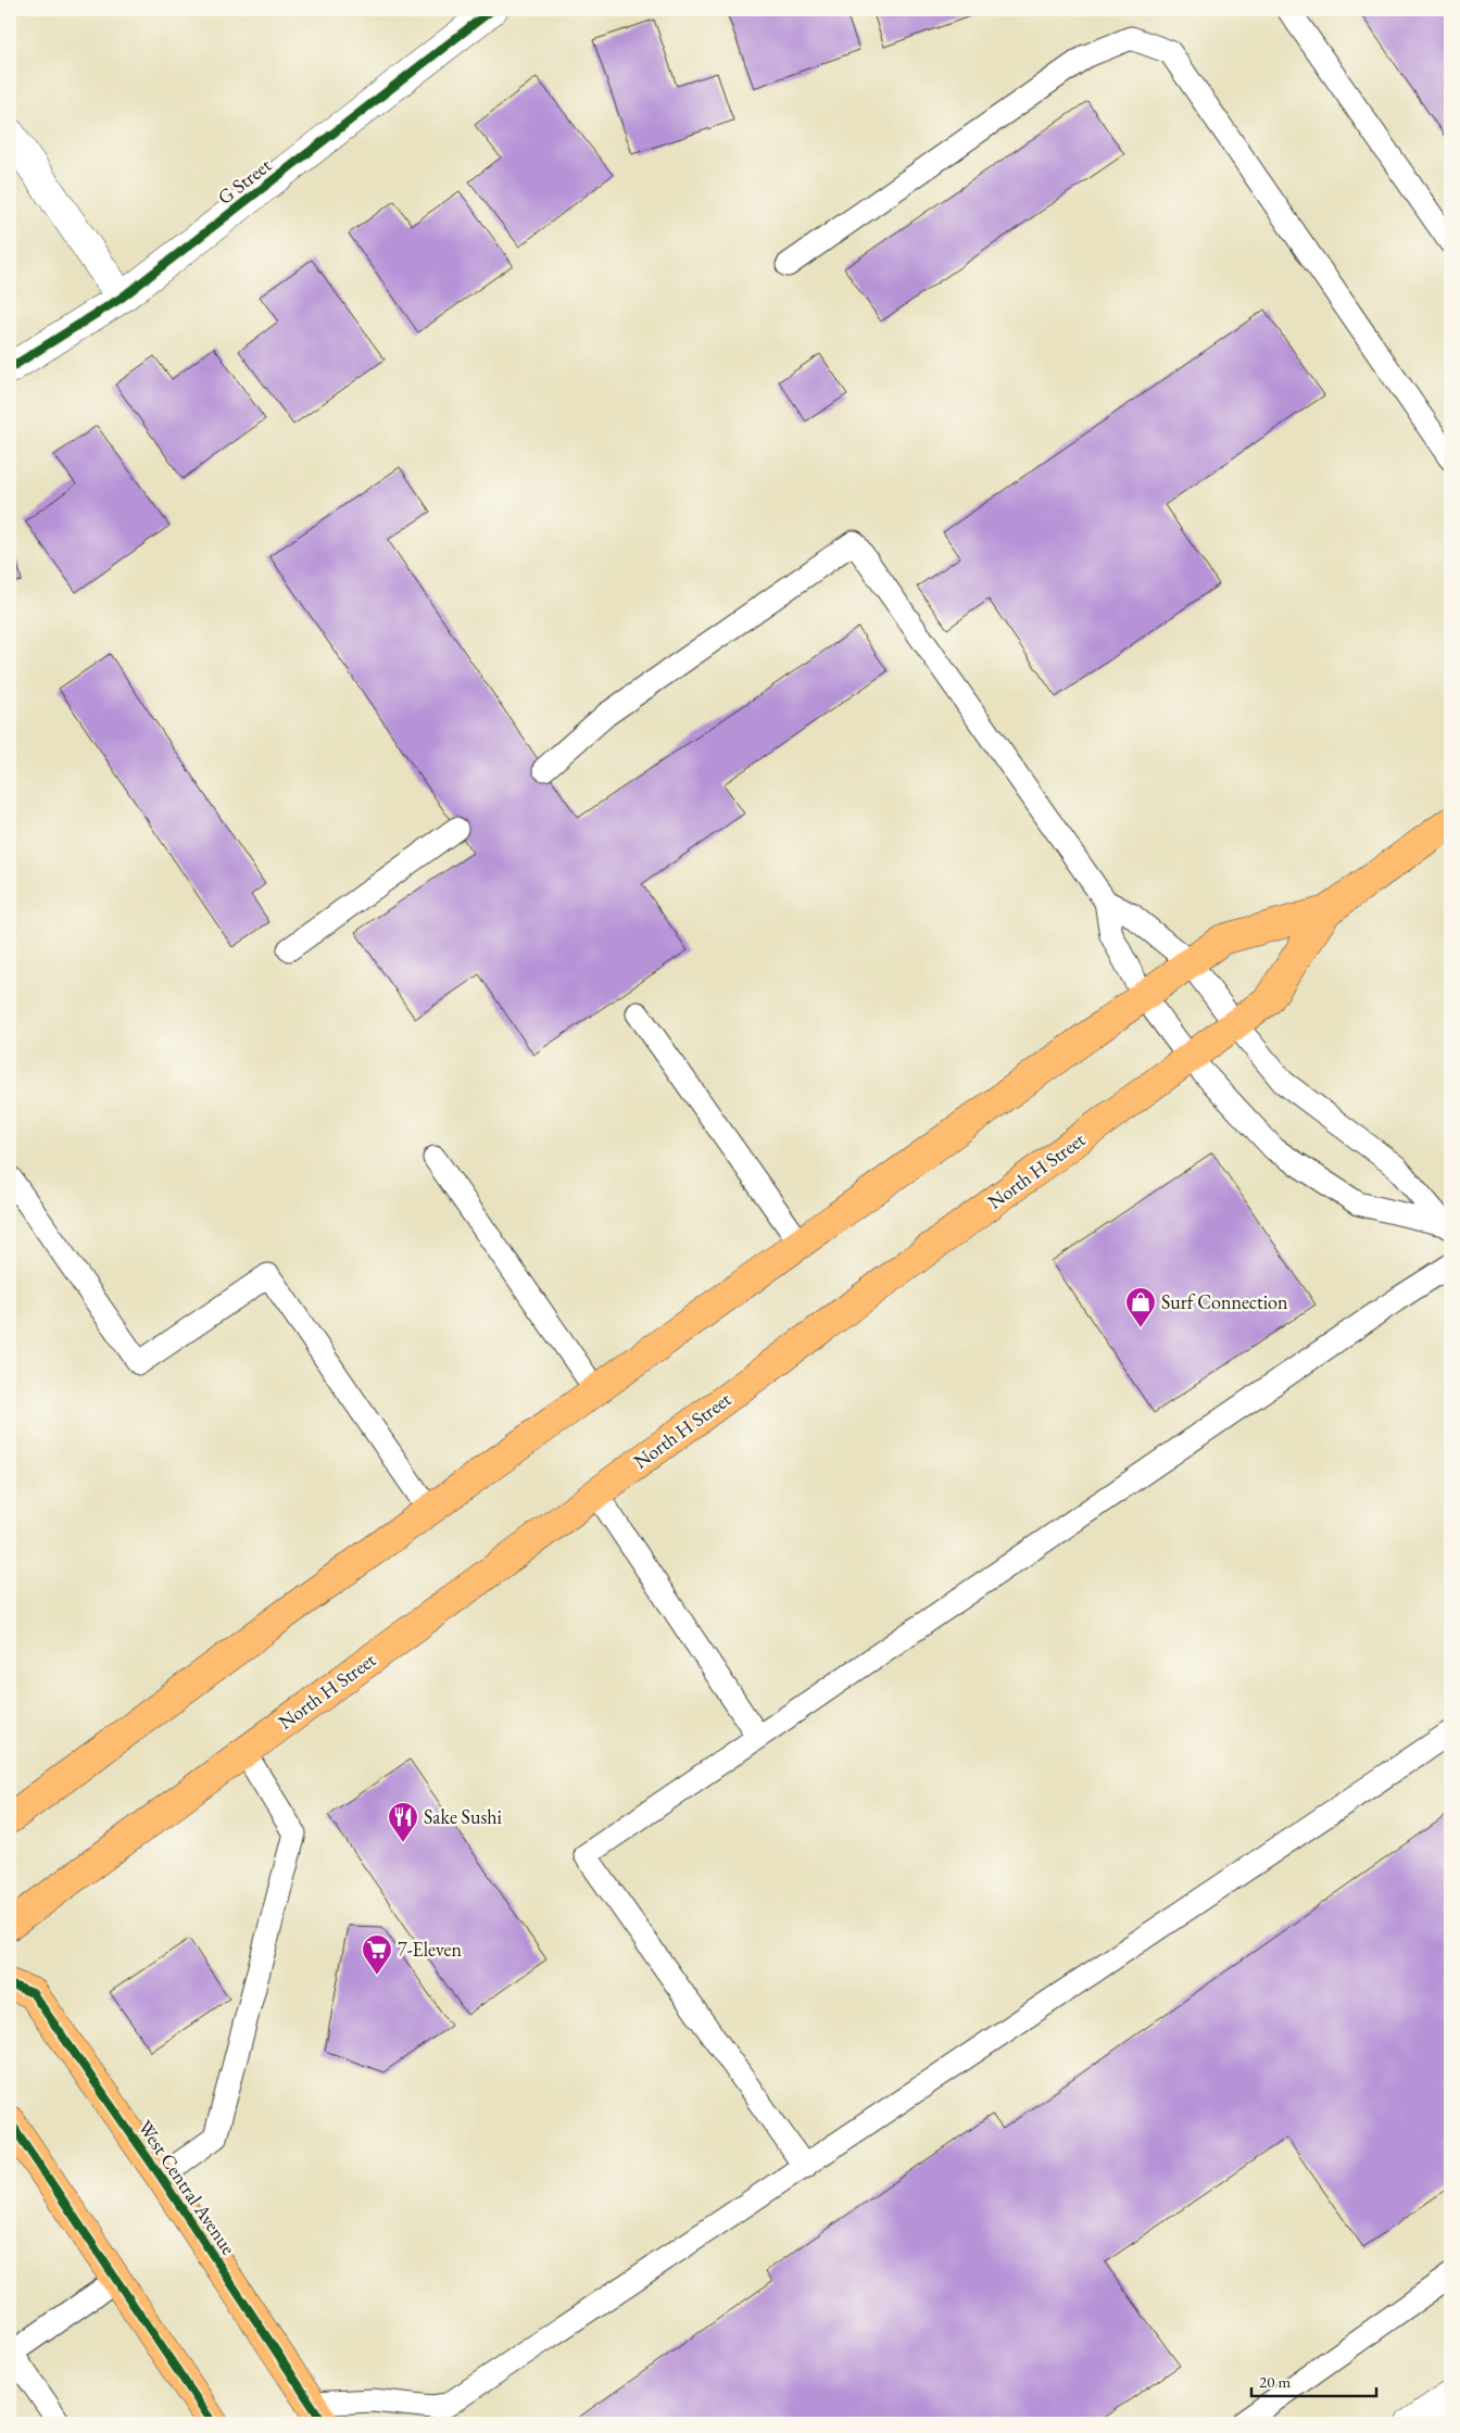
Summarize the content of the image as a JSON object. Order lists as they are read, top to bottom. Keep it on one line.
{"streets":{"main road":["North H Street","West Central Avenue"],"street":["G Street"]},"places":{"shop":["Surf Connection"],"restaurant":["Sake Sushi"],"supermarket":["7-Eleven"]},"scale_bar":"20 m"}
